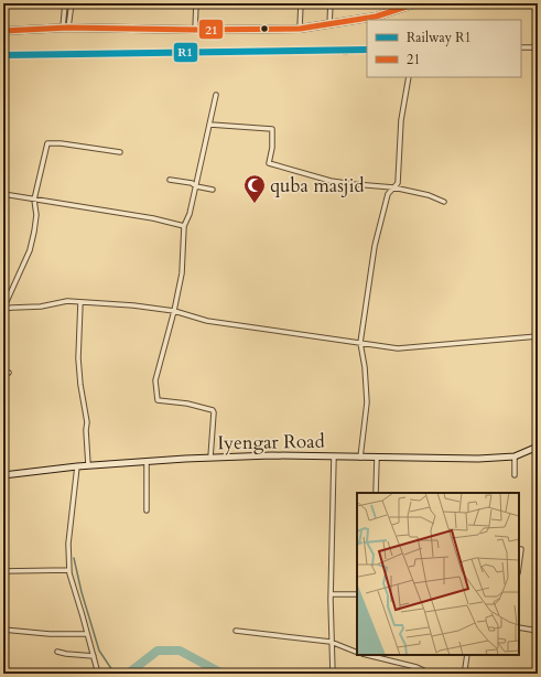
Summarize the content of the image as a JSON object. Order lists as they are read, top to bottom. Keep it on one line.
{"streets":{"main road":["Iyengar Road"]},"places":{"mosque":["quba masjid"]},"lines":["transit line 21","rail line R1"],"legend":["Railway R1","21"]}
